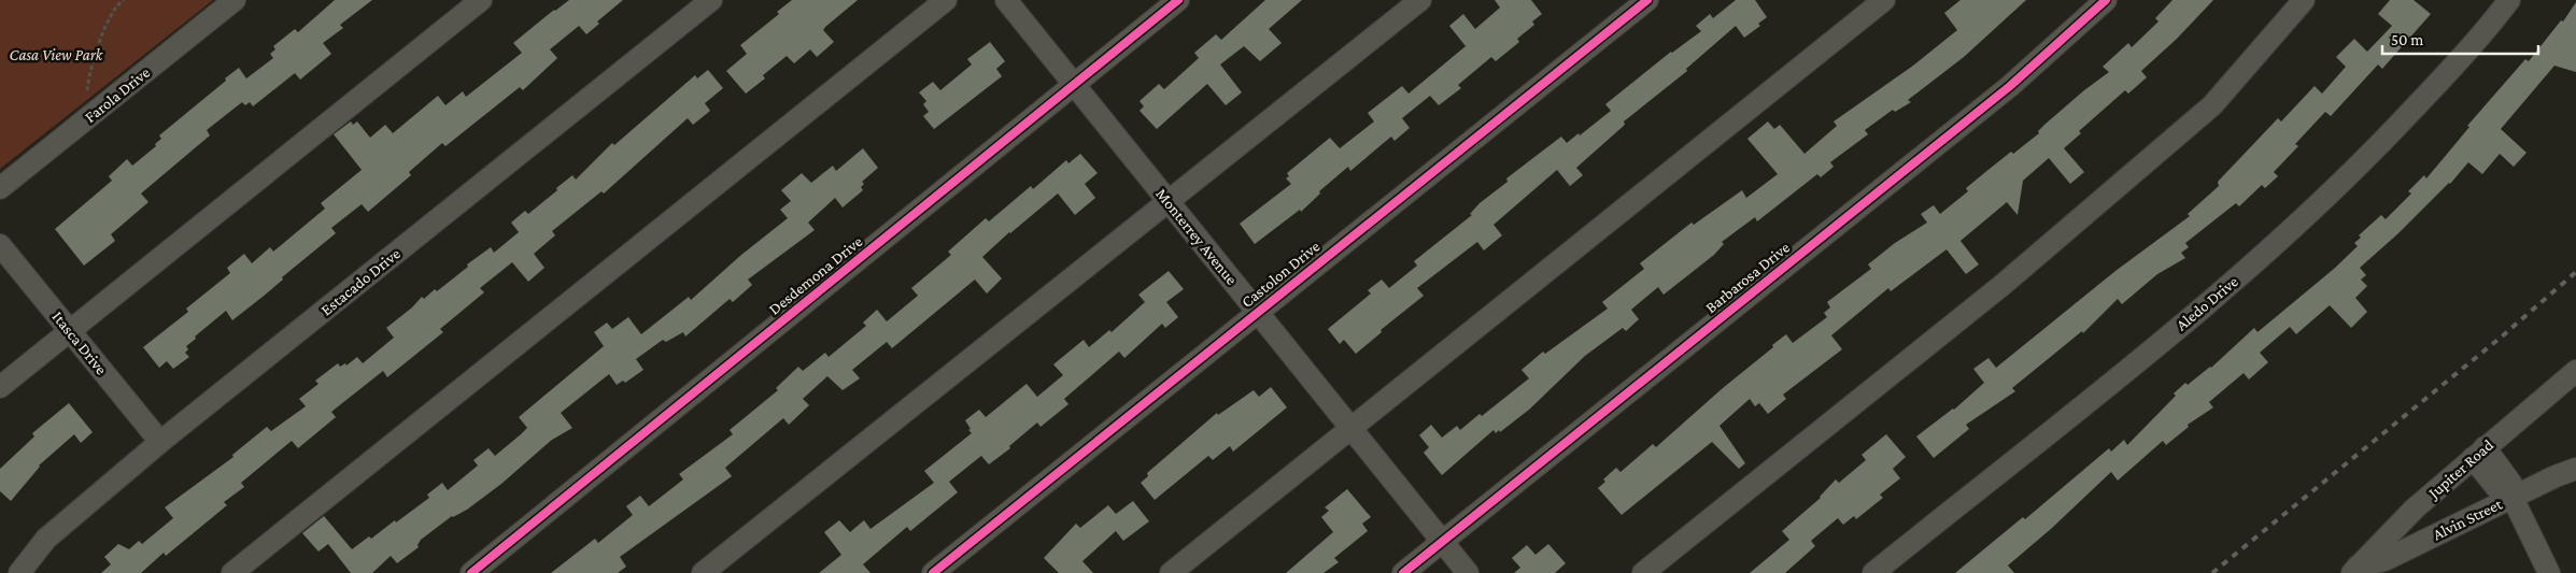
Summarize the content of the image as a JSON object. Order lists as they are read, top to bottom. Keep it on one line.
{"streets":{"street":["Farola Drive","Monterrey Avenue","Castolon Drive","Desdemona Drive","Barbarosa Drive","Estacado Drive","Aledo Drive","Itasca Drive","Jupiter Road","Alvin Street"]},"crossings":[["Monterrey Avenue","Castolon Drive"],["Monterrey Avenue","Desdemona Drive"],["Monterrey Avenue","Barbarosa Drive"],["Estacado Drive","Itasca Drive"],["Jupiter Road","Alvin Street"]],"parks":["Casa View Park"],"scale_bar":"50 m"}
